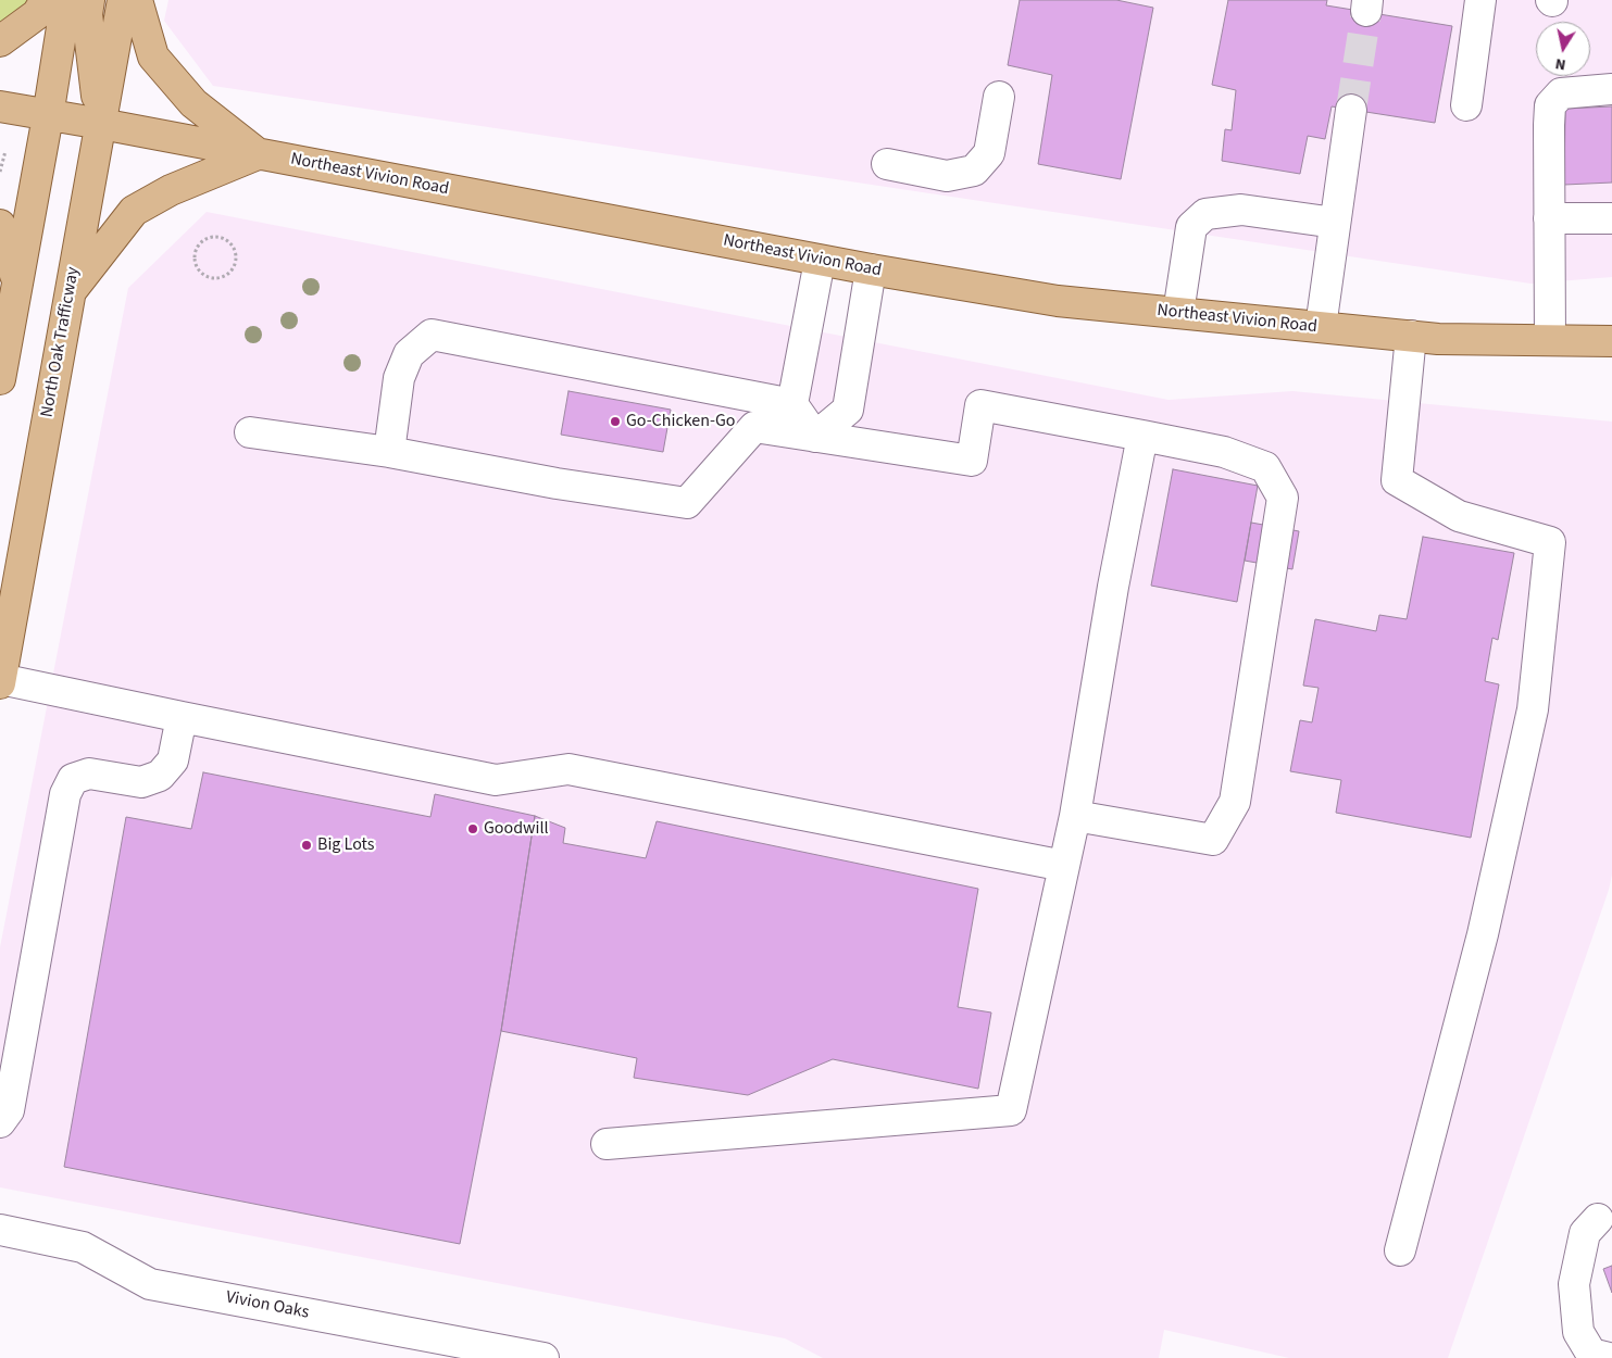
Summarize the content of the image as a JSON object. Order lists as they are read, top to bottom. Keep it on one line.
{"streets":{"main road":["Northeast Vivion Road","North Oak Trafficway"],"street":["Vivion Oaks"]},"crossings":[["Northeast Vivion Road","North Oak Trafficway"]],"places":["Go-Chicken-Go","Goodwill","Big Lots"],"north":"bottom"}
